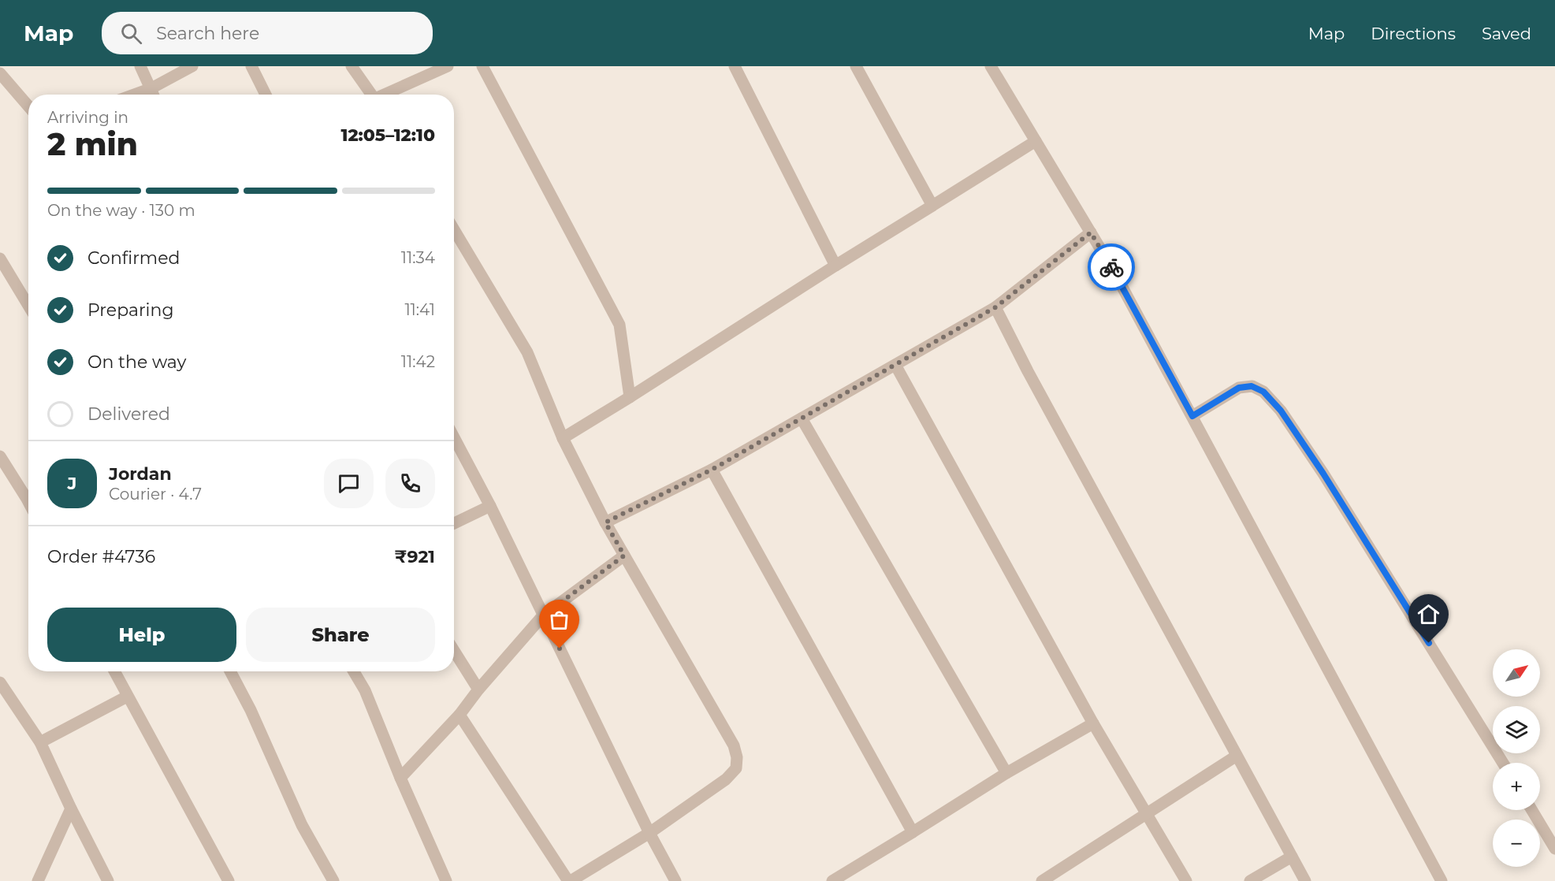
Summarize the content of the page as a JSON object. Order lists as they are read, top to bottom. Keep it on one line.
{"north":"top right","page":{"header":"Map","search":"Search here","nav":["Map","Directions","Saved"],"heading":["2 min","Arriving in","12:05–12:10"],"panel":["Jordan","Courier · 4.7","Order #4736","₹921"],"bar":"On the way · 130 m","list":[["Confirmed","11:34"],["Preparing","11:41"],["On the way","11:42"],"Delivered"],"round":"J","buttons":["Help","Share"],"map_buttons":["+","−"]}}
